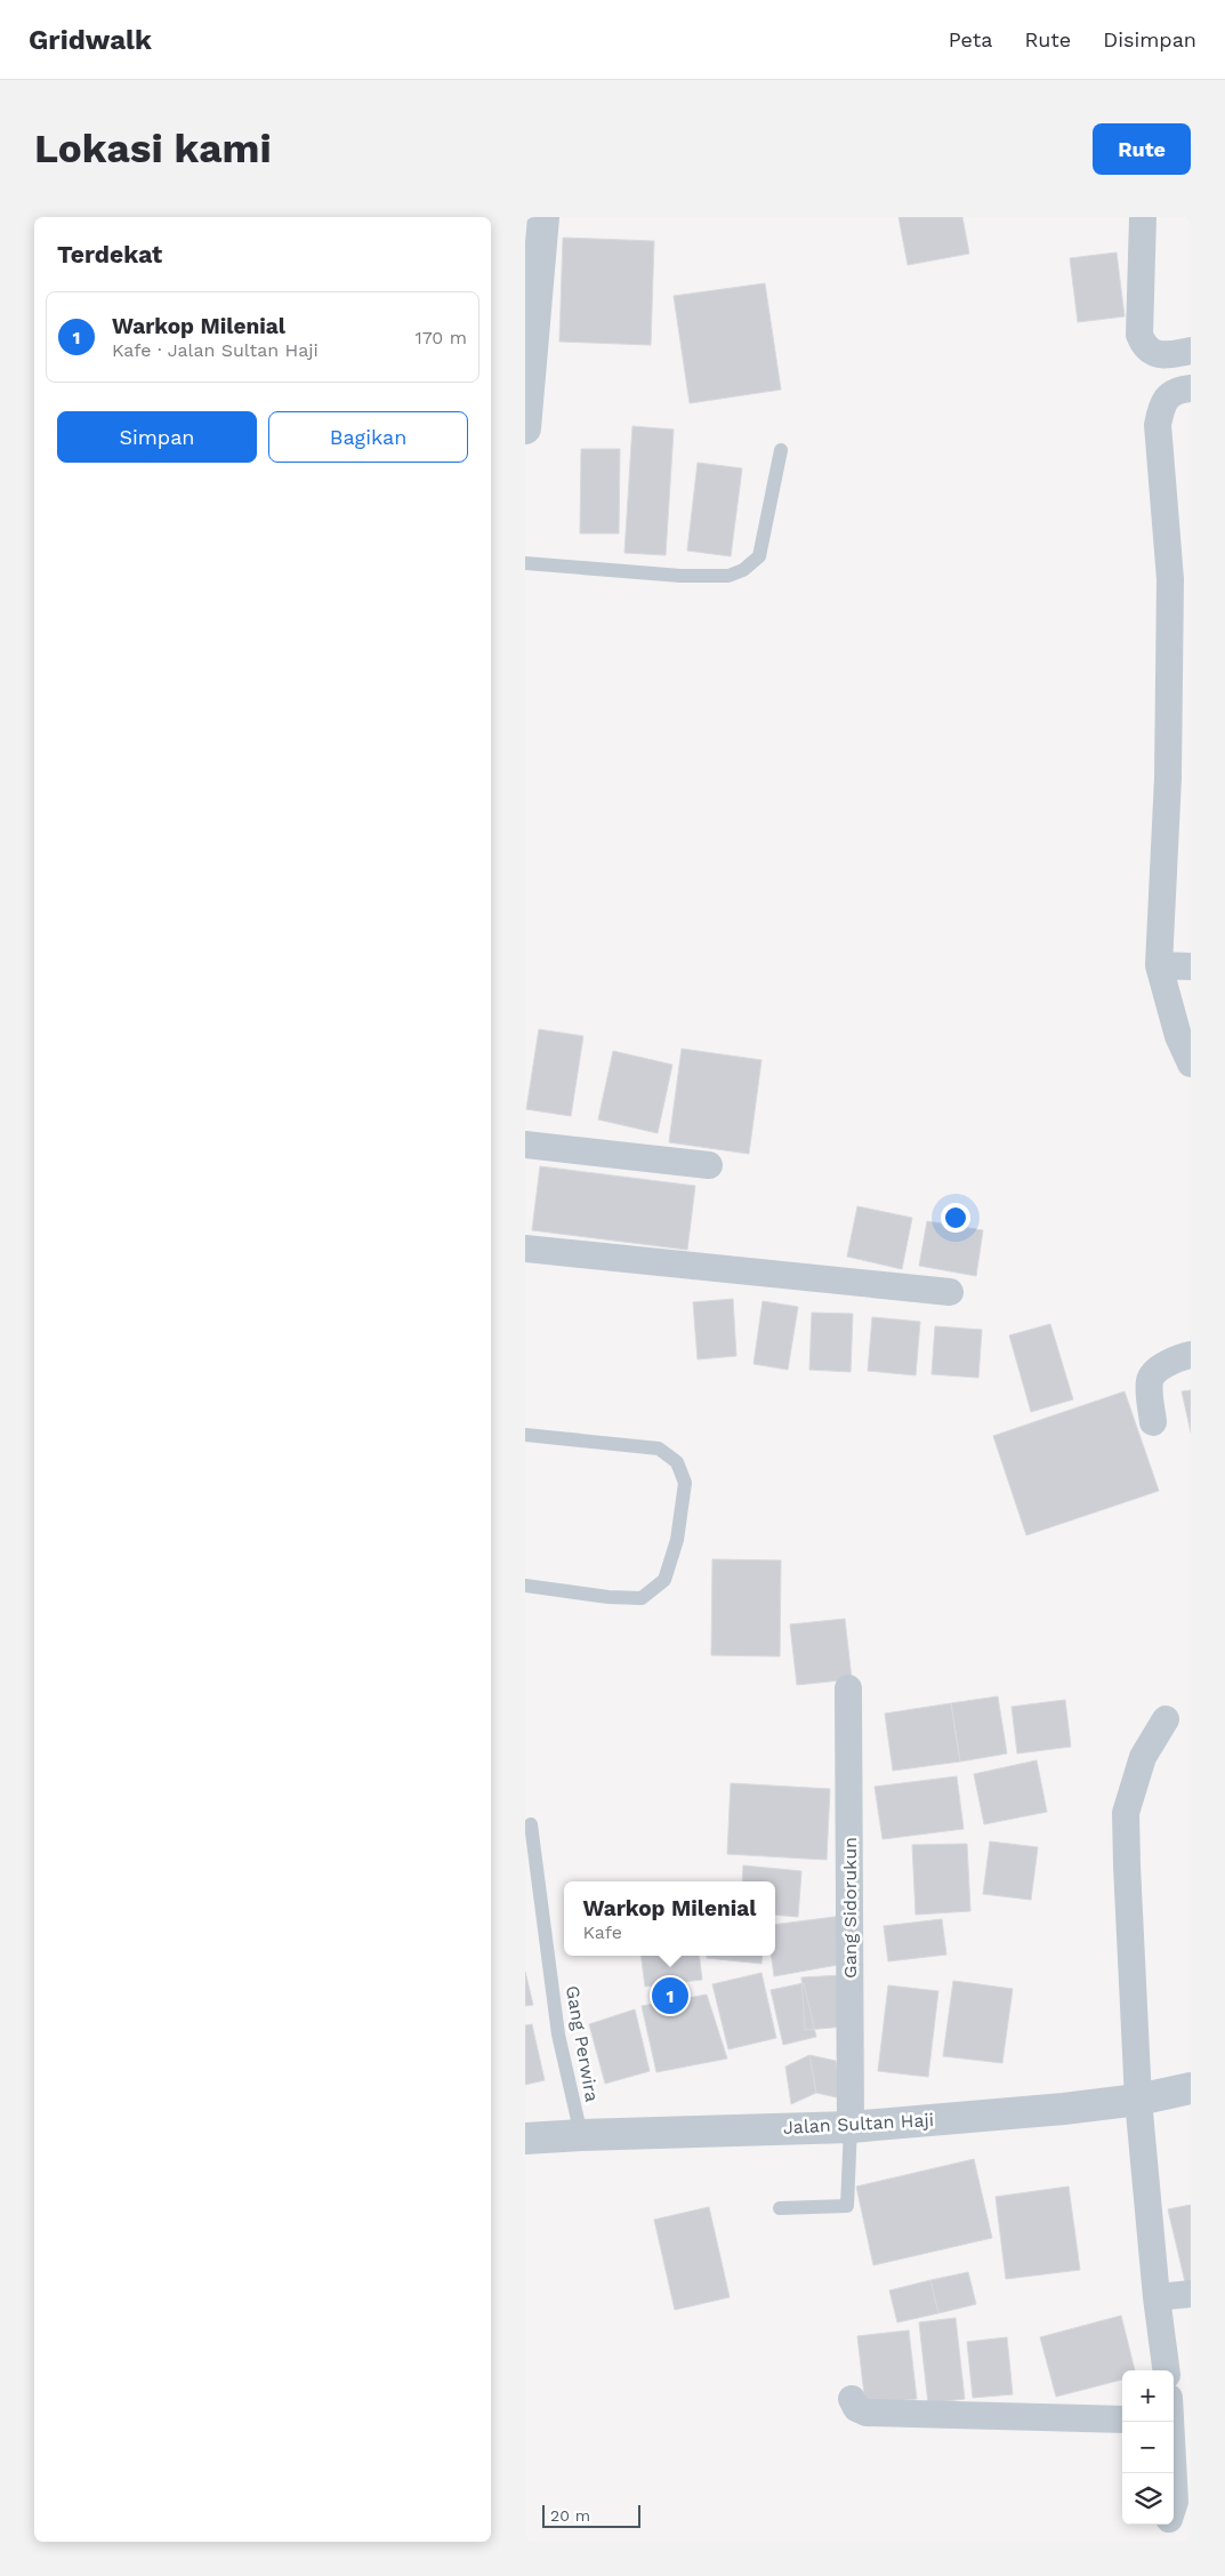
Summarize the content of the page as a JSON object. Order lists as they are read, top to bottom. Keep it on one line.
{"streets":{"street":["Gang Sidorukun","Jalan Sultan Haji"],"lane":["Gang Perwira"]},"crossings":[["Gang Sidorukun","Jalan Sultan Haji"],["Gang Perwira","Jalan Sultan Haji"]],"scale_bar":"20 m","page":{"header":"Gridwalk","nav":["Peta","Rute","Disimpan"],"buttons":["Rute",["Simpan","Bagikan"]],"title":"Lokasi kami","heading":"Terdekat","list":[{"mark":"1","name":"Warkop Milenial","note":"Kafe · Jalan Sultan Haji","value":"170 m"}],"popup":["Warkop Milenial","Kafe"],"pins":"1","map_buttons":["+","−"],"scale":"20 m"}}
